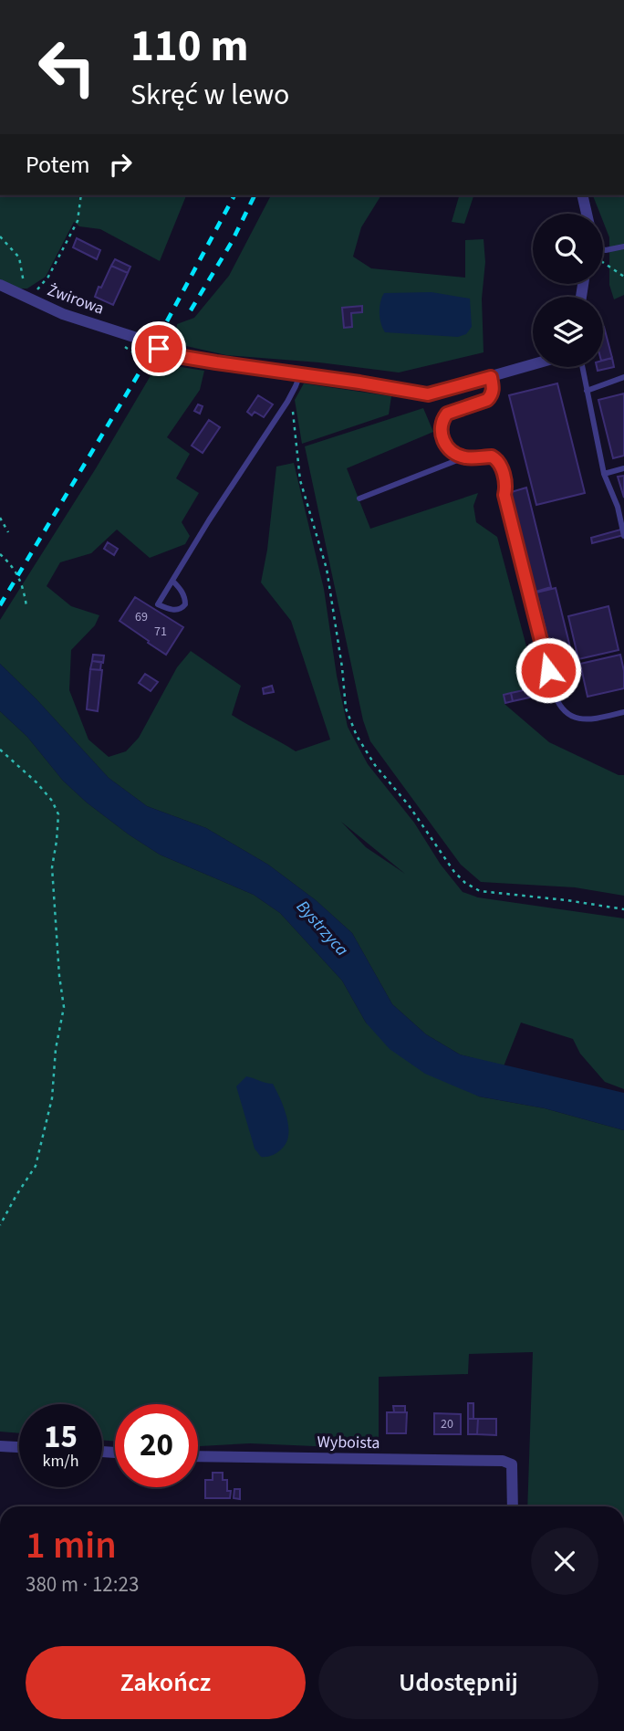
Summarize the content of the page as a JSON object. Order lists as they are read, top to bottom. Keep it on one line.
{"streets":{"street":["Żwirowa","Wyboista"]},"water":["Bystrzyca"],"house_numbers":["69","71","20"],"page":{"turn":["110 m","Skręć w lewo"],"then":"Potem","speed":"15 km/h","limit":"20","heading":["1 min","380 m · 12:23"],"buttons":["Zakończ","Udostępnij"]}}
